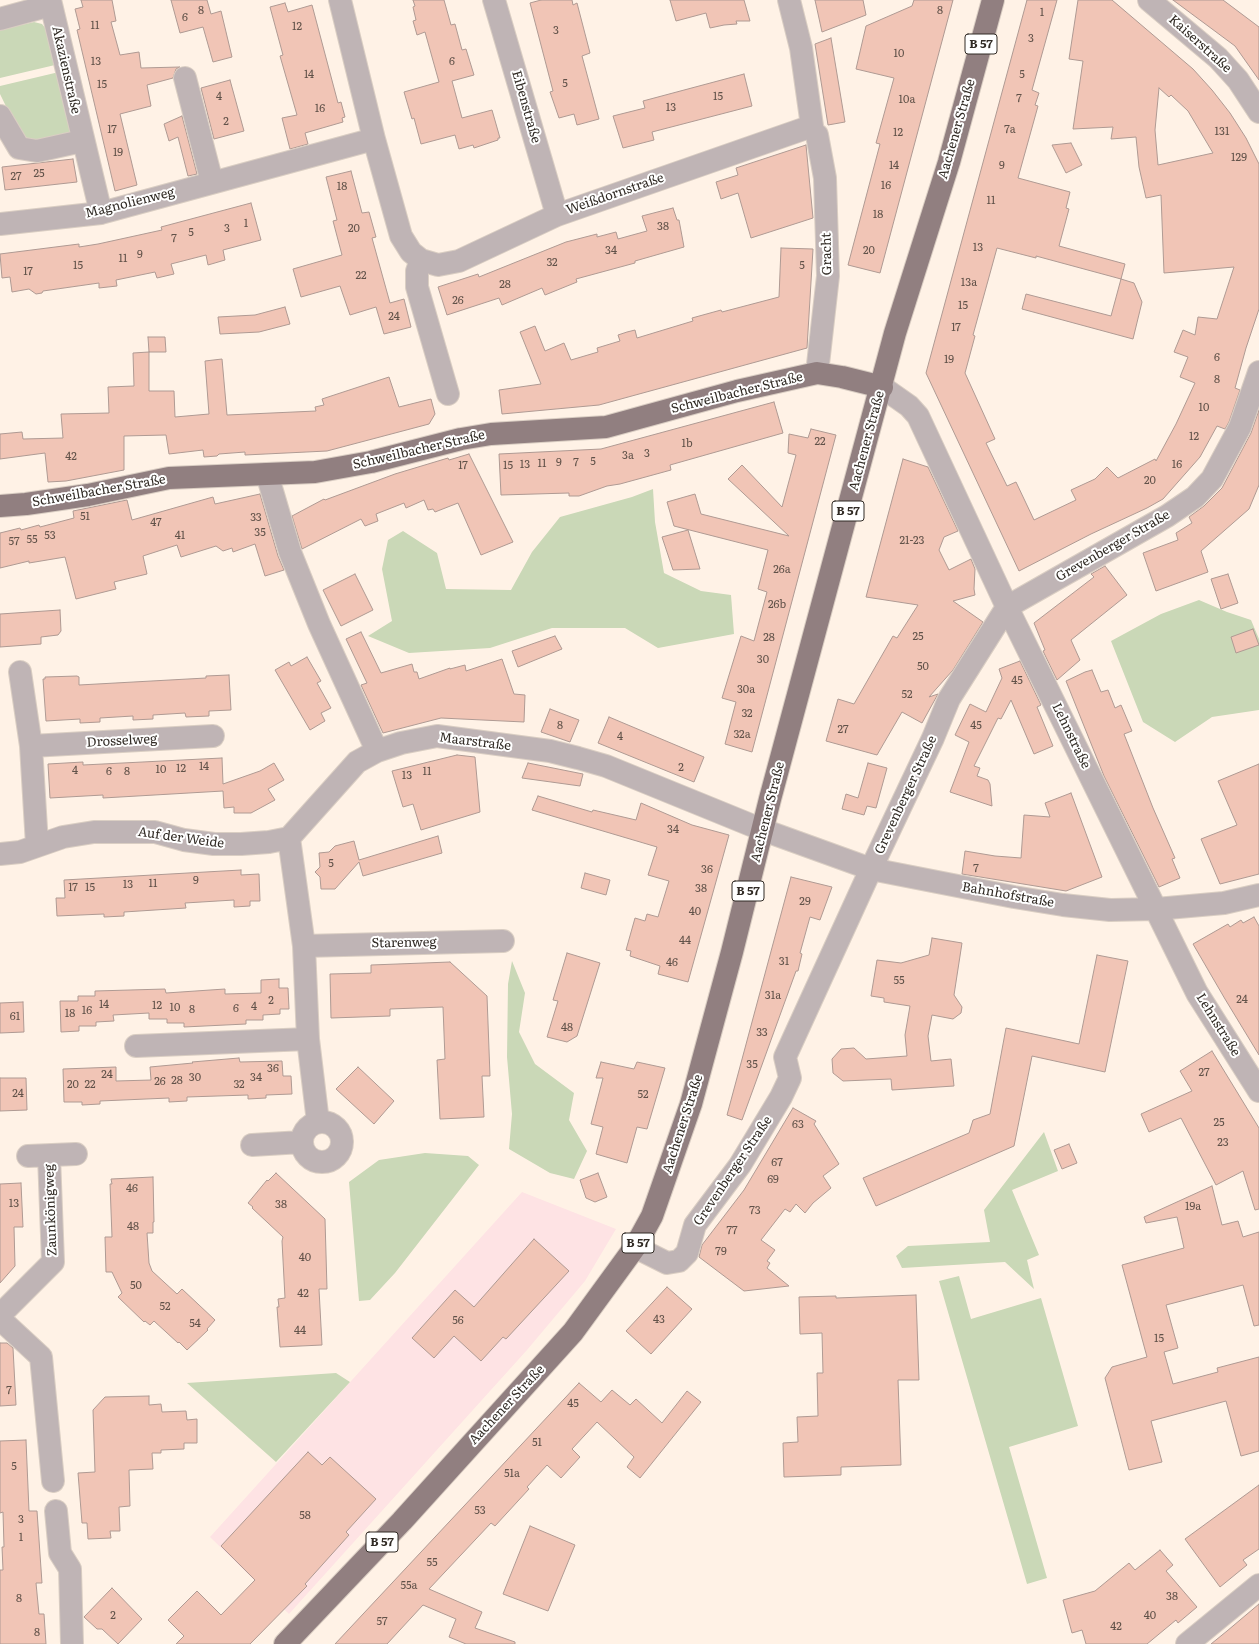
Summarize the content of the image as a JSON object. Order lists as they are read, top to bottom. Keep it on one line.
{"streets":{"main road":["B 57","Aachener Straße","Schweilbacher Straße"],"street":["Kaiserstraße","Akazienstraße","Eibenstraße","Weißdornstraße","Magnolienweg","Gracht","Grevenberger Straße","Lehnstraße","Drosselweg","Maarstraße","Auf der Weide","Bahnhofstraße","Starenweg","Zaunkönigweg"]},"crossings":[["Akazienstraße","Magnolienweg"],["Eibenstraße","Weißdornstraße"],["Aachener Straße","Schweilbacher Straße"],["Aachener Straße","Grevenberger Straße"],["Aachener Straße","Lehnstraße"],["Aachener Straße","Maarstraße"],["Aachener Straße","Bahnhofstraße"],["Weißdornstraße","Gracht"],["Gracht","Schweilbacher Straße"],["Schweilbacher Straße","Lehnstraße"],["Grevenberger Straße","Lehnstraße"],["Grevenberger Straße","Bahnhofstraße"],["Lehnstraße","Bahnhofstraße"],["Maarstraße","Bahnhofstraße"]],"house_numbers":["8","8","1","6","11","12","3","3","10","13","6","14","5","5","15","4","15","7","10a","13","16","2","17","7a","131","12","19","129","14","9","25","27","16","18","11","18","1","38","3","20","5","7","13","34","20","9","11","32","15","5","17","22","13a","28","26","15","24","17","6","19","8","10","12","22","1b","3","3a","42","5","9","7","11","13","16","17","15","20","51","33","47","35","53","41","55","21-23","57","26a","26b","25","28","30","50","45","30a","52","32","8","45","27","32a","4","14","2","12","10","4","6","8","11","13","34","5","7","36","9","11","13","17","15","38","29","40","44","31","46","55","31a","24","2","14","12","4","10","6","8","16","18","61","48","33","35","36","27","24","30","34","28","26","20","22","32","24","52","25","63","23","67","69","46","13","38","19a","73","48","77","79","40","50","42","52","43","56","54","44","15","7","45","51","5","51a","53","58","3","1","55","55a","38","8","2","40","57","42","8"]}
